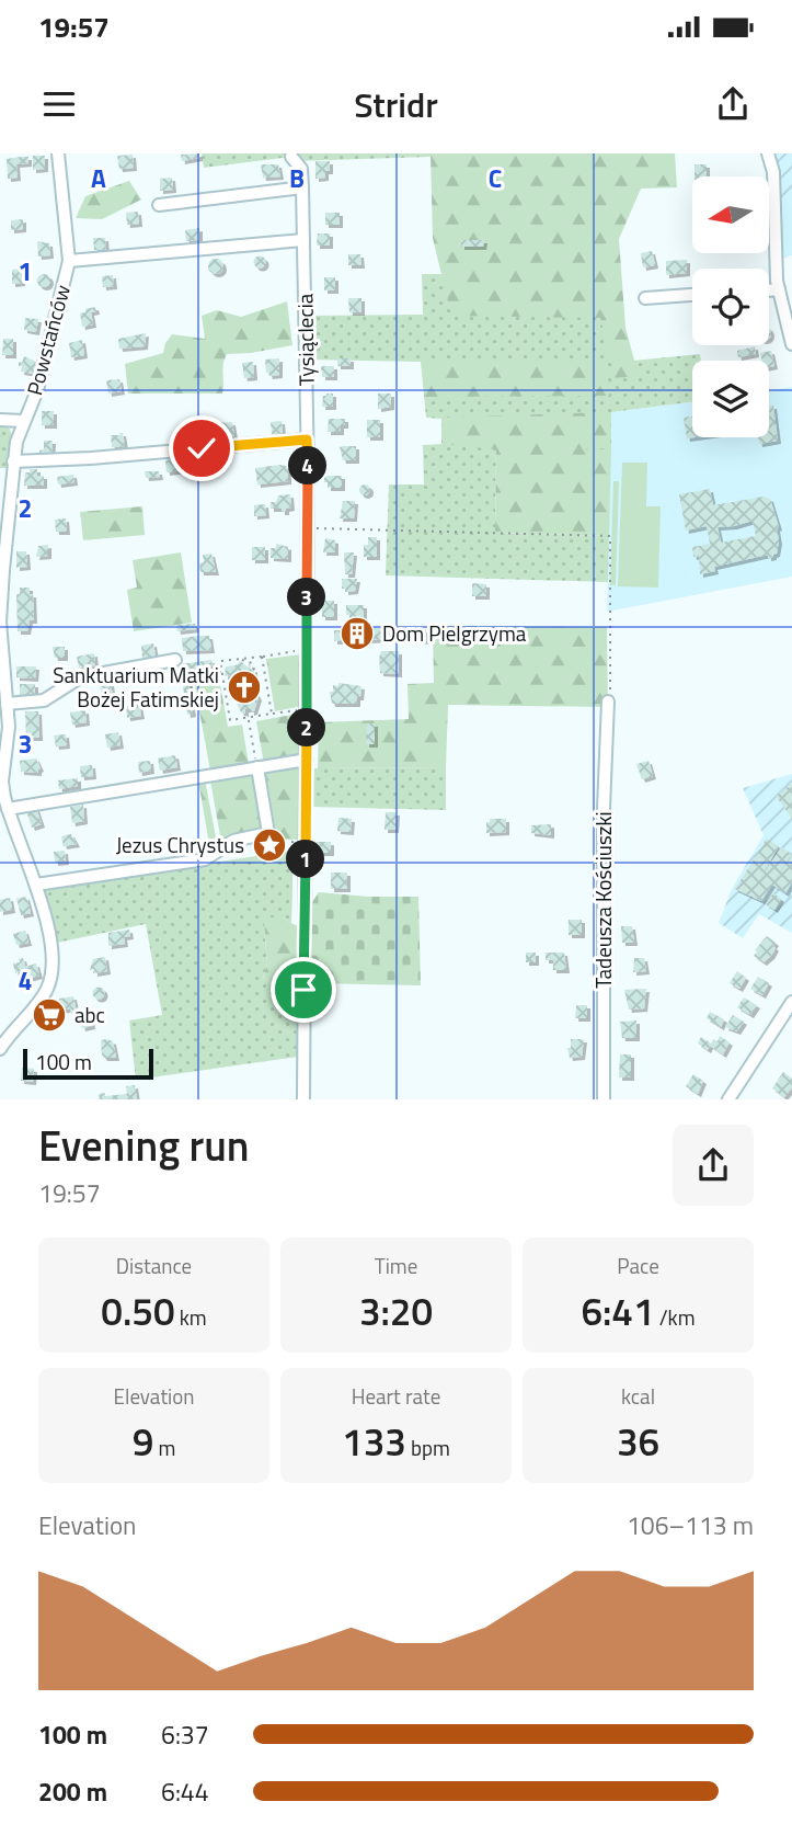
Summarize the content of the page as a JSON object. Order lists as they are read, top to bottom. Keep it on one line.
{"streets":{"street":["Powstańców","Tysiąclecia","Tadeusza Kościuszki"]},"crossings":[["Powstańców","Tysiąclecia"]],"places":{"building":["Dom Pielgrzyma"],"church":["Sanktuarium Matki Bożej Fatimskiej"],"place":["Jezus Chrystus"],"supermarket":["abc"]},"scale_bar":"100 m","north":"left","page":{"status":"19:57","header":"Stridr","pins":["4","3","2","1"],"scale":"100 m","heading":["Evening run","19:57"],"stats":[["Distance","0.50 km"],["Time","3:20"],["Pace","6:41 /km"],["Elevation","9 m"],["Heart rate","133 bpm"],["kcal","36"]],"chart":["Elevation","106–113 m"],"list":[{"name":"100 m","note":"6:37"},{"name":"200 m","note":"6:44"}]},"grid":{"columns":["A","B","C"],"rows":["1","2","3","4"]}}
